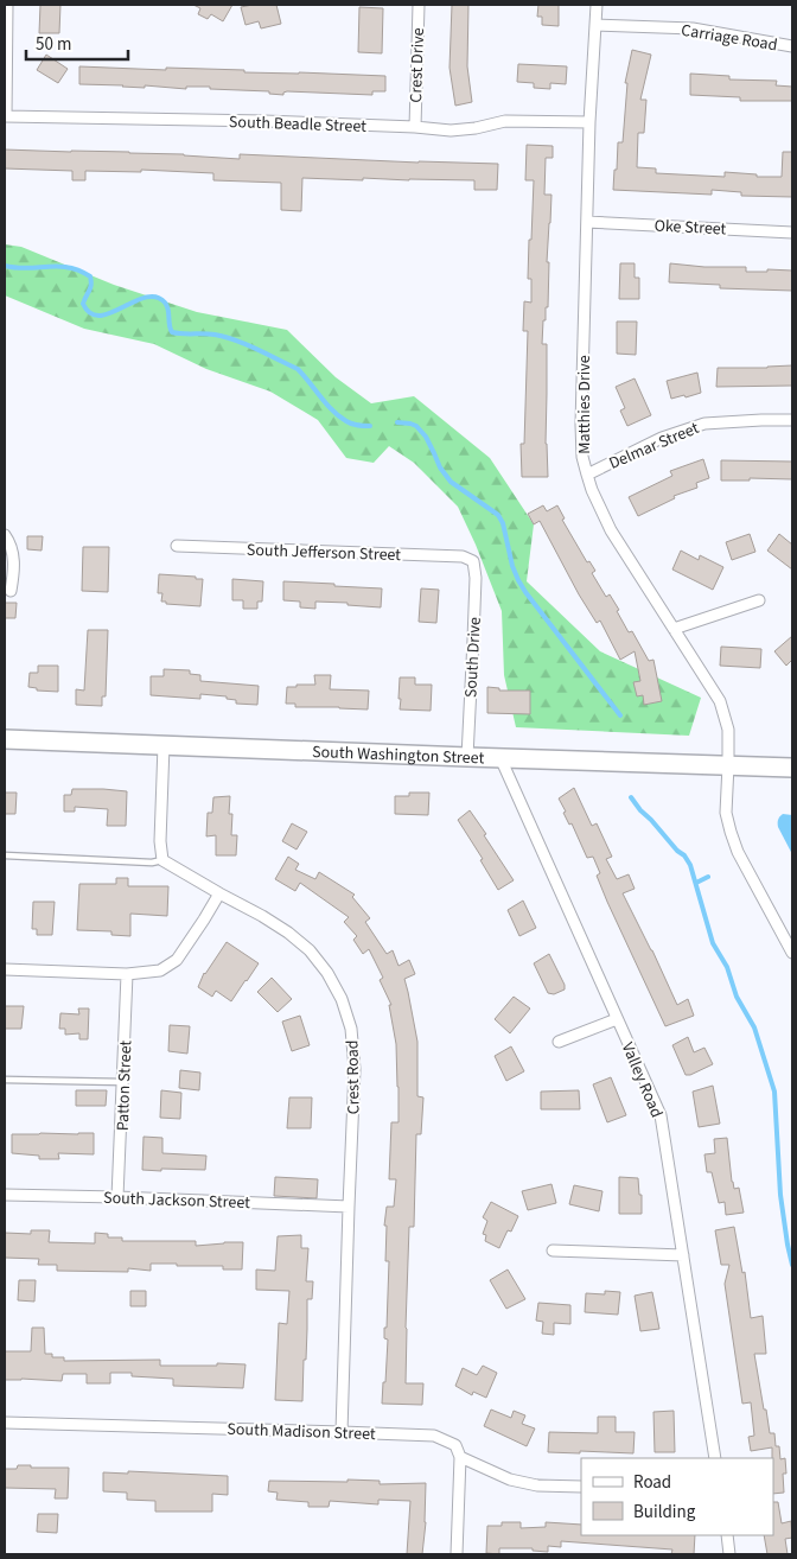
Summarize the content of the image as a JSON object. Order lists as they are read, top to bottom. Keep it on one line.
{"streets":{"main road":["South Washington Street"],"street":["Carriage Road","Crest Drive","South Beadle Street","Oke Street","Matthies Drive","Delmar Street","South Jefferson Street","South Drive","Crest Road","Valley Road","Patton Street","South Jackson Street","South Madison Street"]},"crossings":[["Carriage Road","Matthies Drive"],["Crest Drive","South Beadle Street"],["South Beadle Street","Matthies Drive"],["Oke Street","Matthies Drive"],["Matthies Drive","Delmar Street"],["Matthies Drive","South Washington Street"],["South Jefferson Street","South Drive"],["South Drive","South Washington Street"],["South Washington Street","Valley Road"],["Crest Road","South Jackson Street"],["Crest Road","South Madison Street"],["Patton Street","South Jackson Street"]],"legend":["Road","Building"],"scale_bar":"50 m"}
